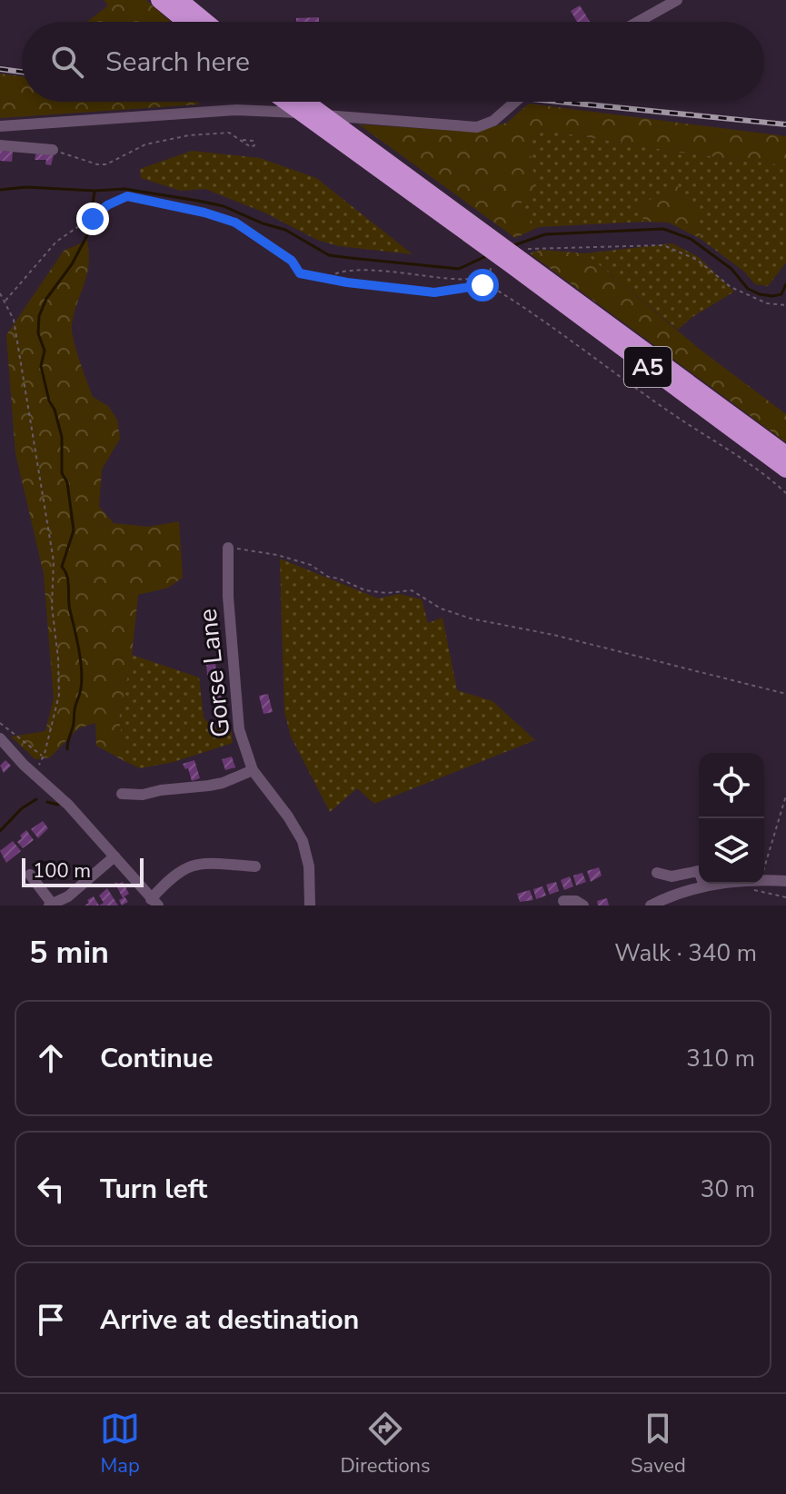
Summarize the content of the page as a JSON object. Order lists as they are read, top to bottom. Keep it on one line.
{"streets":{"highway":["A5"],"street":["Gorse Lane"]},"scale_bar":"100 m","page":{"search":"Search here","scale":"100 m","heading":["5 min","Walk · 340 m"],"list":[["Continue","310 m"],["Turn left","30 m"],"Arrive at destination"],"nav":["Map","Directions","Saved"]}}
